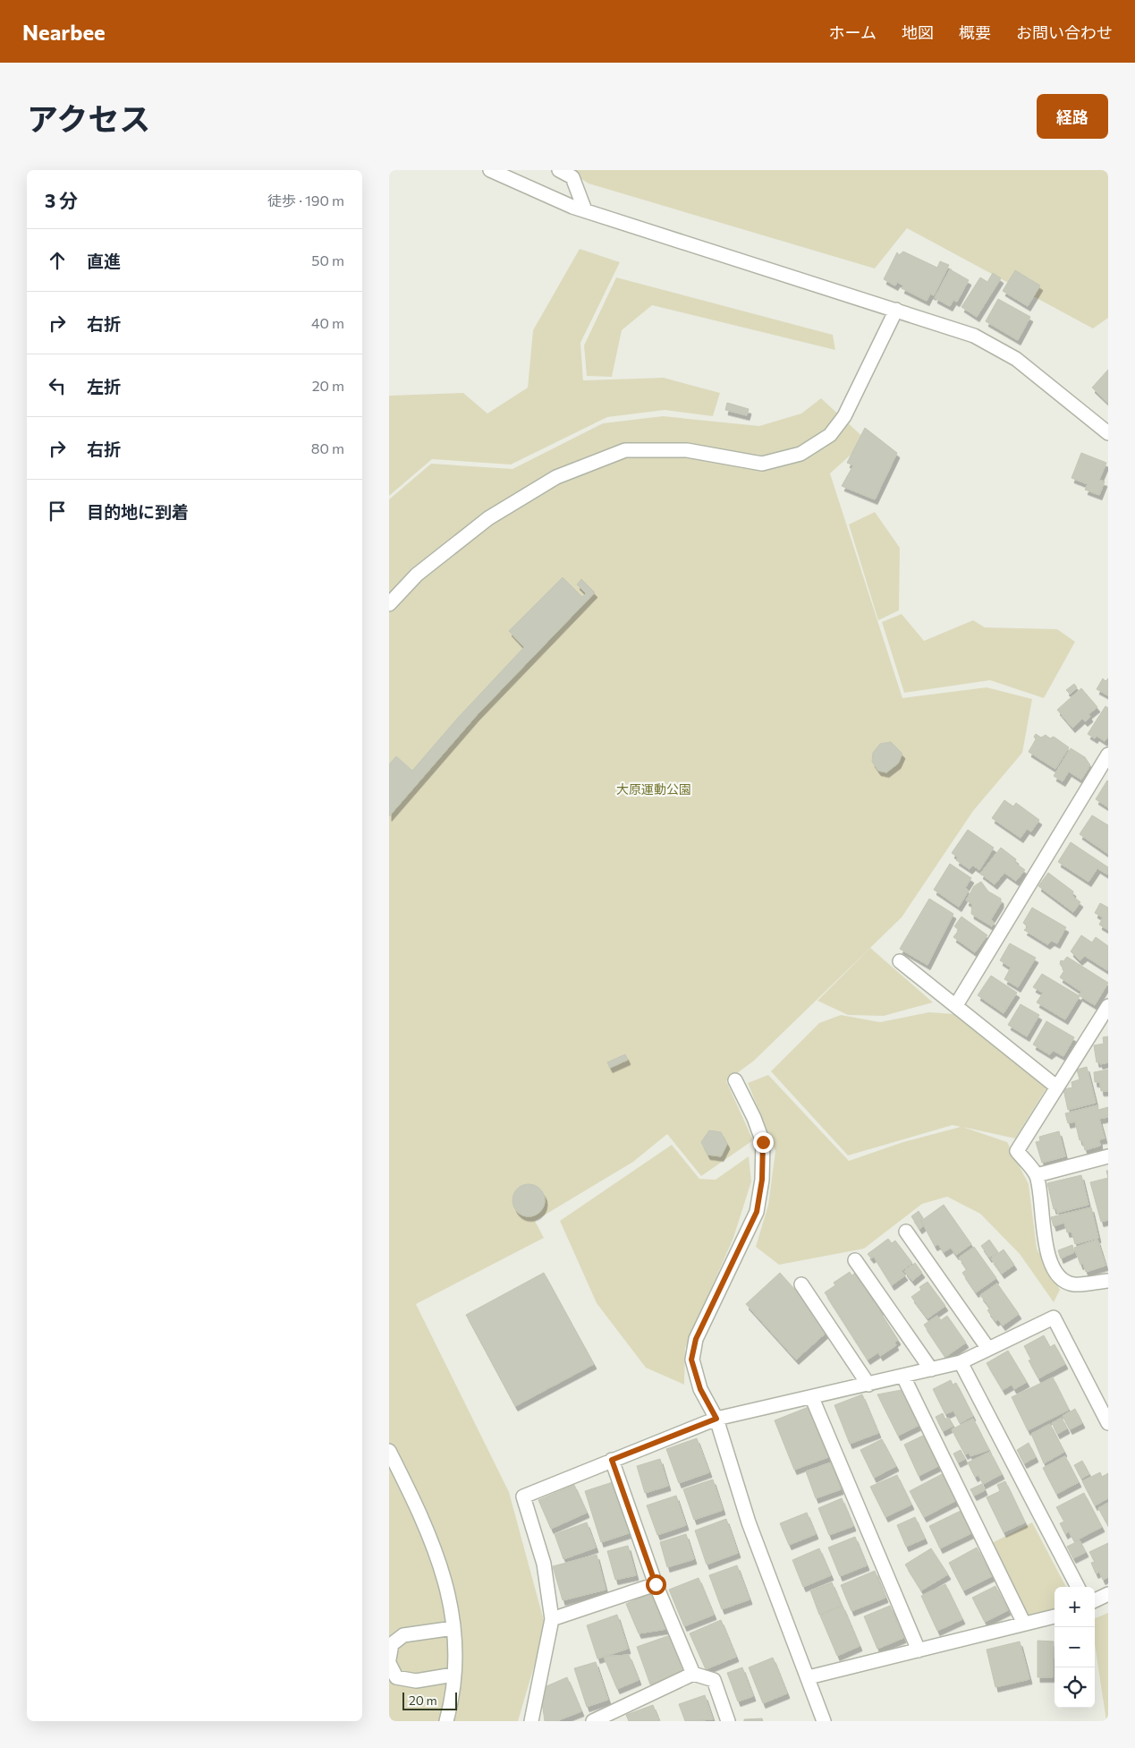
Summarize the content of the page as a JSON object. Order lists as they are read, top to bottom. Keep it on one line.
{"parks":["大原運動公園"],"scale_bar":"20 m","page":{"header":"Nearbee","nav":["ホーム","地図","概要","お問い合わせ"],"title":"アクセス","buttons":"経路","heading":["3 分","徒歩 · 190 m"],"list":[["直進","50 m"],["右折","40 m"],["左折","20 m"],["右折","80 m"],"目的地に到着"],"map_buttons":["+","−"],"scale":"20 m"}}
